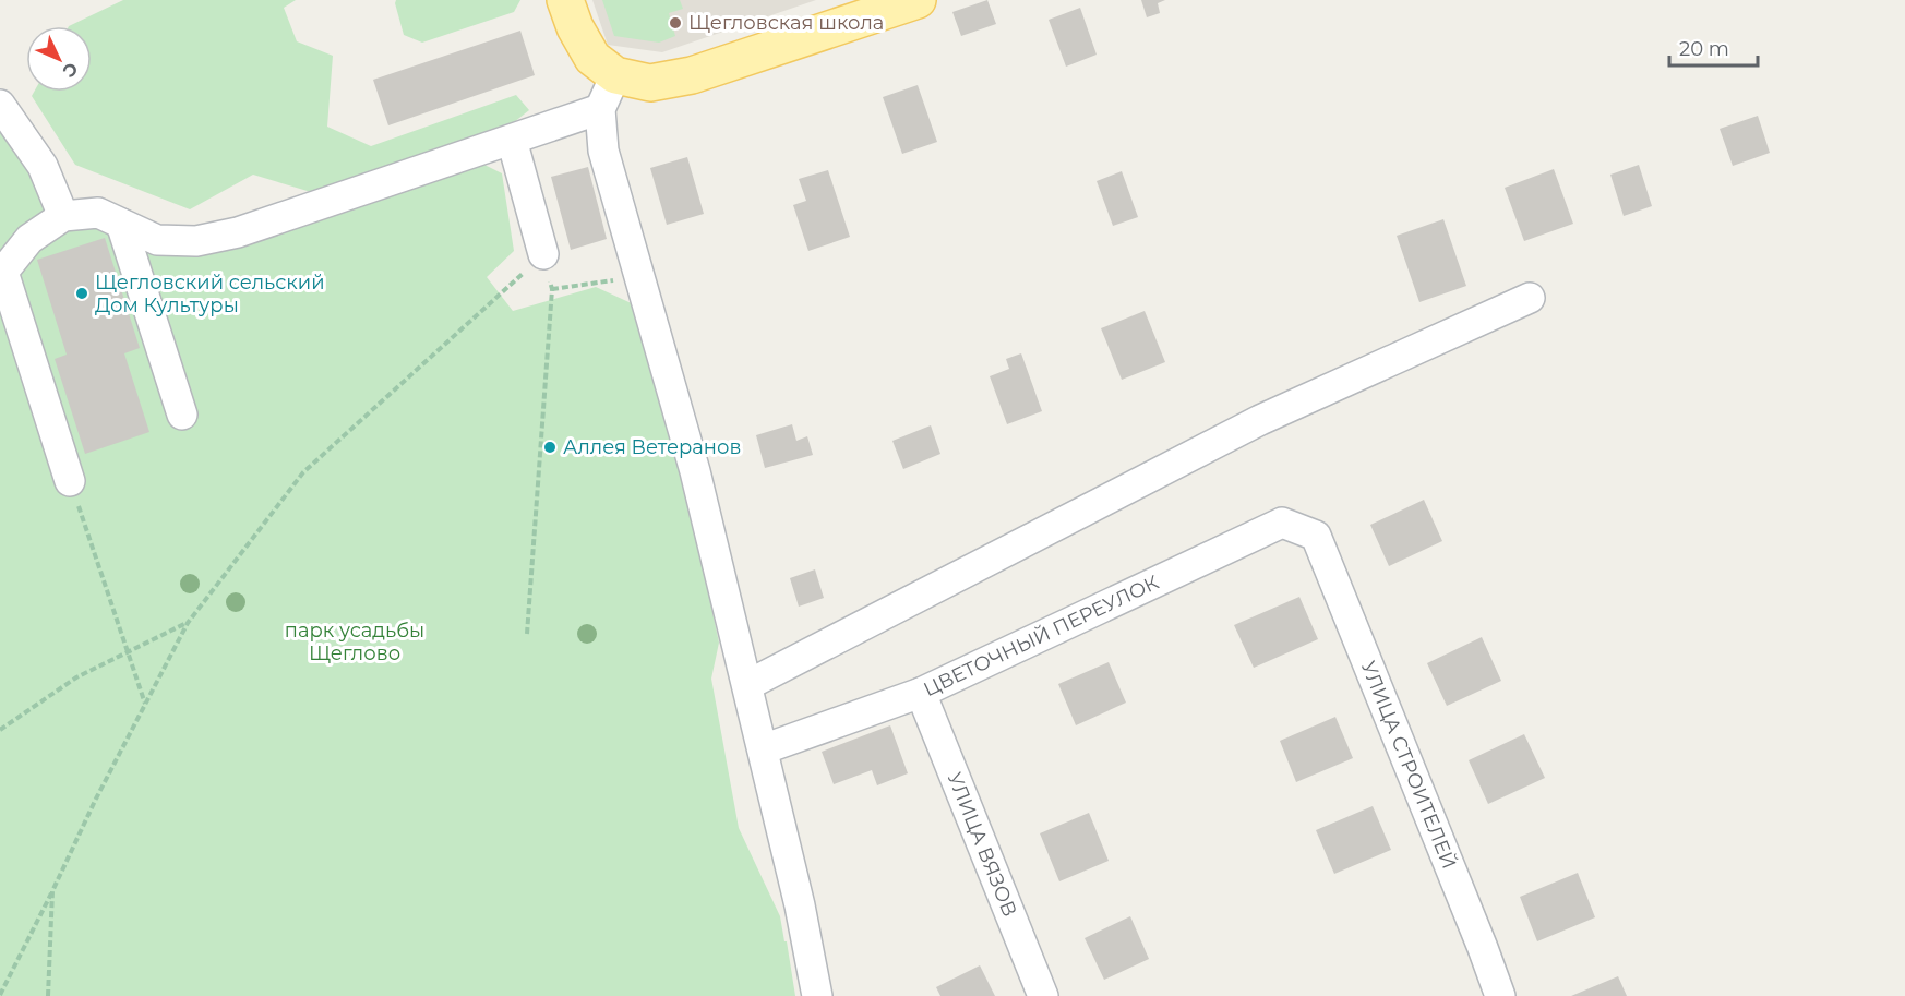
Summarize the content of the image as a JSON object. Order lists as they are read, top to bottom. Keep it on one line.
{"streets":{"street":["ЦВЕТОЧНЫЙ ПЕРЕУЛОК","УЛИЦА СТРОИТЕЛЕЙ","УЛИЦА ВЯЗОВ"]},"crossings":[["ЦВЕТОЧНЫЙ ПЕРЕУЛОК","УЛИЦА СТРОИТЕЛЕЙ"],["ЦВЕТОЧНЫЙ ПЕРЕУЛОК","УЛИЦА ВЯЗОВ"]],"parks":["парк усадьбы Щеглово"],"places":["Щегловская школа","Щегловский сельский Дом Культуры","Аллея Ветеранов"],"scale_bar":"20 m","north":"bottom right"}
